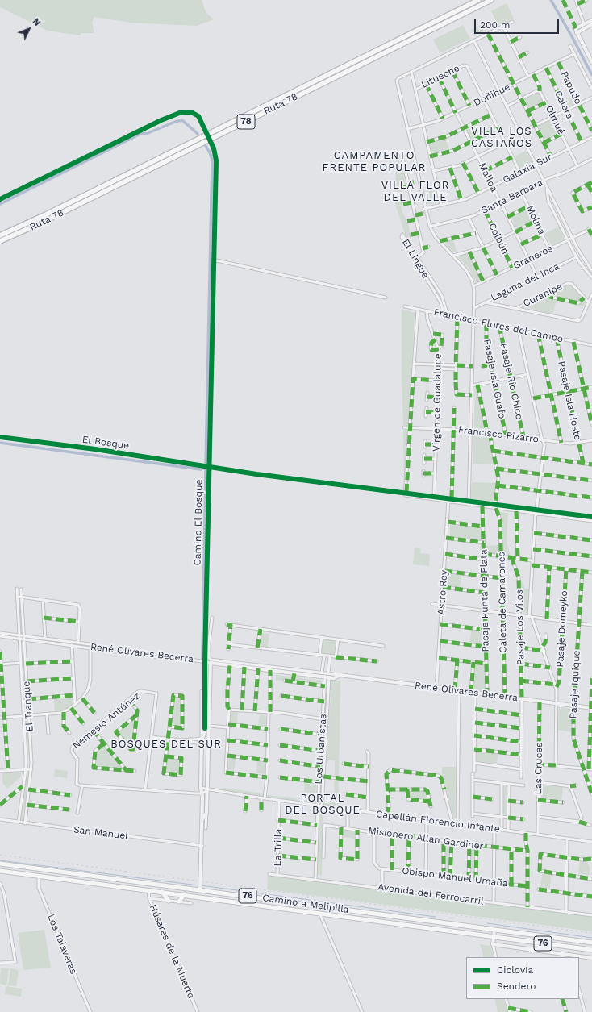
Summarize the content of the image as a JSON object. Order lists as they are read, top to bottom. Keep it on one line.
{"streets":{"highway":["Ruta 78","78"],"main road":["76","Camino a Melipilla"],"street":["Litueche","Papudo","Doñihue","Calera","Olmué","Galaxia Sur","Malloa","Santa Barbara","Molina","Colbún","Graneros","El Lingue","Laguna del Inca","Curanipe","Francisco Flores del Campo","Pasaje Isla Guafo","Pasaje Río Chico","Pasaje Isla Hoste","Virgen de Guadalupe","Francisco Pizarro","El Bosque","Camino El Bosque","Astro Rey","Pasaje Punta de Plata","Caleta de Camarones","Pasaje Los Vilos","Pasaje Domeyko","René Olivares Becerra","Pasaje Iquique","El Tranque","Nemesio Antúnez","Los Urbanistas","Las Cruces","Capellán Florencio Infante","San Manuel","Misionero Allan Gardiner","La Trilla","Obispo Manuel Umaña","Avenida del Ferrocarril","Los Talaveras","Húsares de la Muerte"]},"crossings":[["Litueche","Doñihue"],["Litueche","Malloa"],["Papudo","Doñihue"],["Doñihue","Calera"],["Doñihue","Olmué"],["Doñihue","Malloa"],["Calera","Galaxia Sur"],["Olmué","Galaxia Sur"],["Olmué","Santa Barbara"],["Galaxia Sur","Malloa"],["Malloa","Santa Barbara"],["Malloa","Graneros"],["Malloa","Laguna del Inca"],["Santa Barbara","Molina"],["Santa Barbara","Colbún"],["Molina","Graneros"],["Colbún","Graneros"],["El Lingue","Francisco Flores del Campo"],["Francisco Flores del Campo","Pasaje Isla Guafo"],["Francisco Flores del Campo","Pasaje Río Chico"],["Francisco Flores del Campo","Pasaje Isla Hoste"],["Francisco Flores del Campo","Virgen de Guadalupe"],["Pasaje Isla Guafo","Francisco Pizarro"],["Pasaje Río Chico","Francisco Pizarro"],["Pasaje Isla Hoste","Francisco Pizarro"],["Virgen de Guadalupe","Francisco Pizarro"],["Virgen de Guadalupe","El Bosque"],["Francisco Pizarro","Astro Rey"],["El Bosque","Camino El Bosque"],["El Bosque","Astro Rey"],["Camino El Bosque","René Olivares Becerra"],["Camino El Bosque","Capellán Florencio Infante"],["Camino El Bosque","San Manuel"],["Camino El Bosque","Camino a Melipilla"],["Astro Rey","René Olivares Becerra"],["Pasaje Punta de Plata","René Olivares Becerra"],["Caleta de Camarones","René Olivares Becerra"],["Pasaje Los Vilos","René Olivares Becerra"],["René Olivares Becerra","Pasaje Iquique"],["René Olivares Becerra","El Tranque"],["René Olivares Becerra","Los Urbanistas"],["René Olivares Becerra","Las Cruces"],["El Tranque","San Manuel"],["Los Urbanistas","Capellán Florencio Infante"],["Los Urbanistas","Avenida del Ferrocarril"],["Las Cruces","Capellán Florencio Infante"],["Capellán Florencio Infante","La Trilla"],["La Trilla","Avenida del Ferrocarril"],["Camino a Melipilla","Los Talaveras"],["Camino a Melipilla","Húsares de la Muerte"]],"districts":["VILLA LOS CASTAÑOS","CAMPAMENTO FRENTE POPULAR","VILLA FLOR DEL VALLE","BOSQUES DEL SUR","PORTAL DEL BOSQUE"],"legend":["Ciclovía","Sendero"],"scale_bar":"200 m","north":"top right"}
